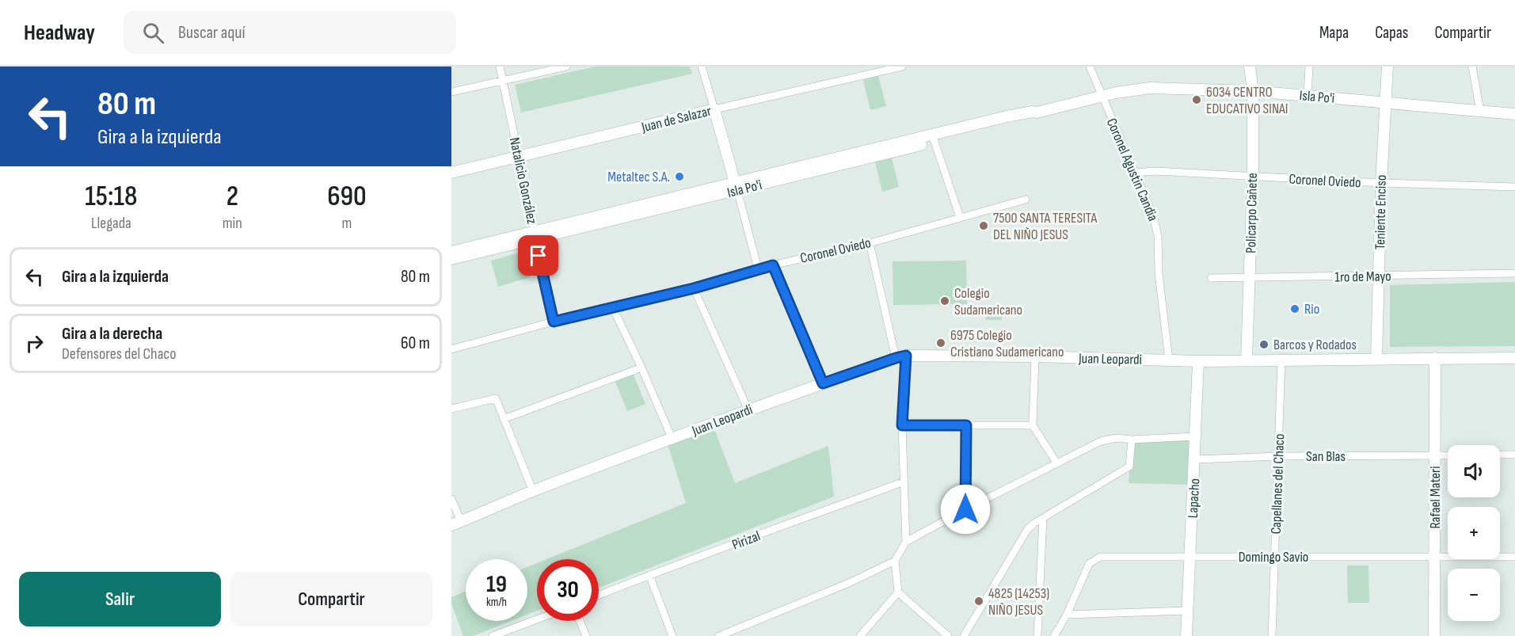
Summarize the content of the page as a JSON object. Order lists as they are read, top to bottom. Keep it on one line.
{"streets":{"street":["Isla Po'i","Juan de Salazar","Coronel Agustin Candia","Natalicio González","Coronel Oviedo","Teniente Enciso","Policarpo Cañete","1ro de Mayo","Juan Leopardi","San Blas","Capellanes del Chaco","Rafael Materi","Lapacho","Pirizal","Domingo Savio"]},"crossings":[["Isla Po'i","Coronel Agustin Candia"],["Isla Po'i","Natalicio González"],["Isla Po'i","Teniente Enciso"],["Isla Po'i","Policarpo Cañete"],["Juan de Salazar","Natalicio González"],["Coronel Agustin Candia","Coronel Oviedo"],["Coronel Agustin Candia","Juan Leopardi"],["Natalicio González","Coronel Oviedo"],["Coronel Oviedo","Teniente Enciso"],["Coronel Oviedo","Policarpo Cañete"],["Teniente Enciso","1ro de Mayo"],["Teniente Enciso","Juan Leopardi"],["Policarpo Cañete","1ro de Mayo"],["Policarpo Cañete","Juan Leopardi"],["Juan Leopardi","Capellanes del Chaco"],["Juan Leopardi","Rafael Materi"],["Juan Leopardi","Lapacho"],["San Blas","Capellanes del Chaco"],["San Blas","Rafael Materi"],["San Blas","Lapacho"],["Capellanes del Chaco","Domingo Savio"],["Rafael Materi","Domingo Savio"],["Lapacho","Domingo Savio"]],"places":["6034 CENTRO EDUCATIVO SINAI","Metaltec S.A.","7500 SANTA TERESITA DEL NIÑO JESUS","Colegio Sudamericano","Rio","6975 Colegio Cristiano Sudamericano","Barcos y Rodados","4825 (14253) NIÑO JESUS"],"page":{"header":"Headway","search":"Buscar aquí","nav":["Mapa","Capas","Compartir"],"turn":["80 m","Gira a la izquierda"],"eta":["15:18","Llegada","2","min","690","m"],"list":[{"name":"Gira a la izquierda","value":"80 m"},{"name":"Gira a la derecha","note":"Defensores del Chaco","value":"60 m"}],"map_buttons":["+","−"],"speed":"19 km/h","limit":"30","buttons":["Salir","Compartir"]}}
